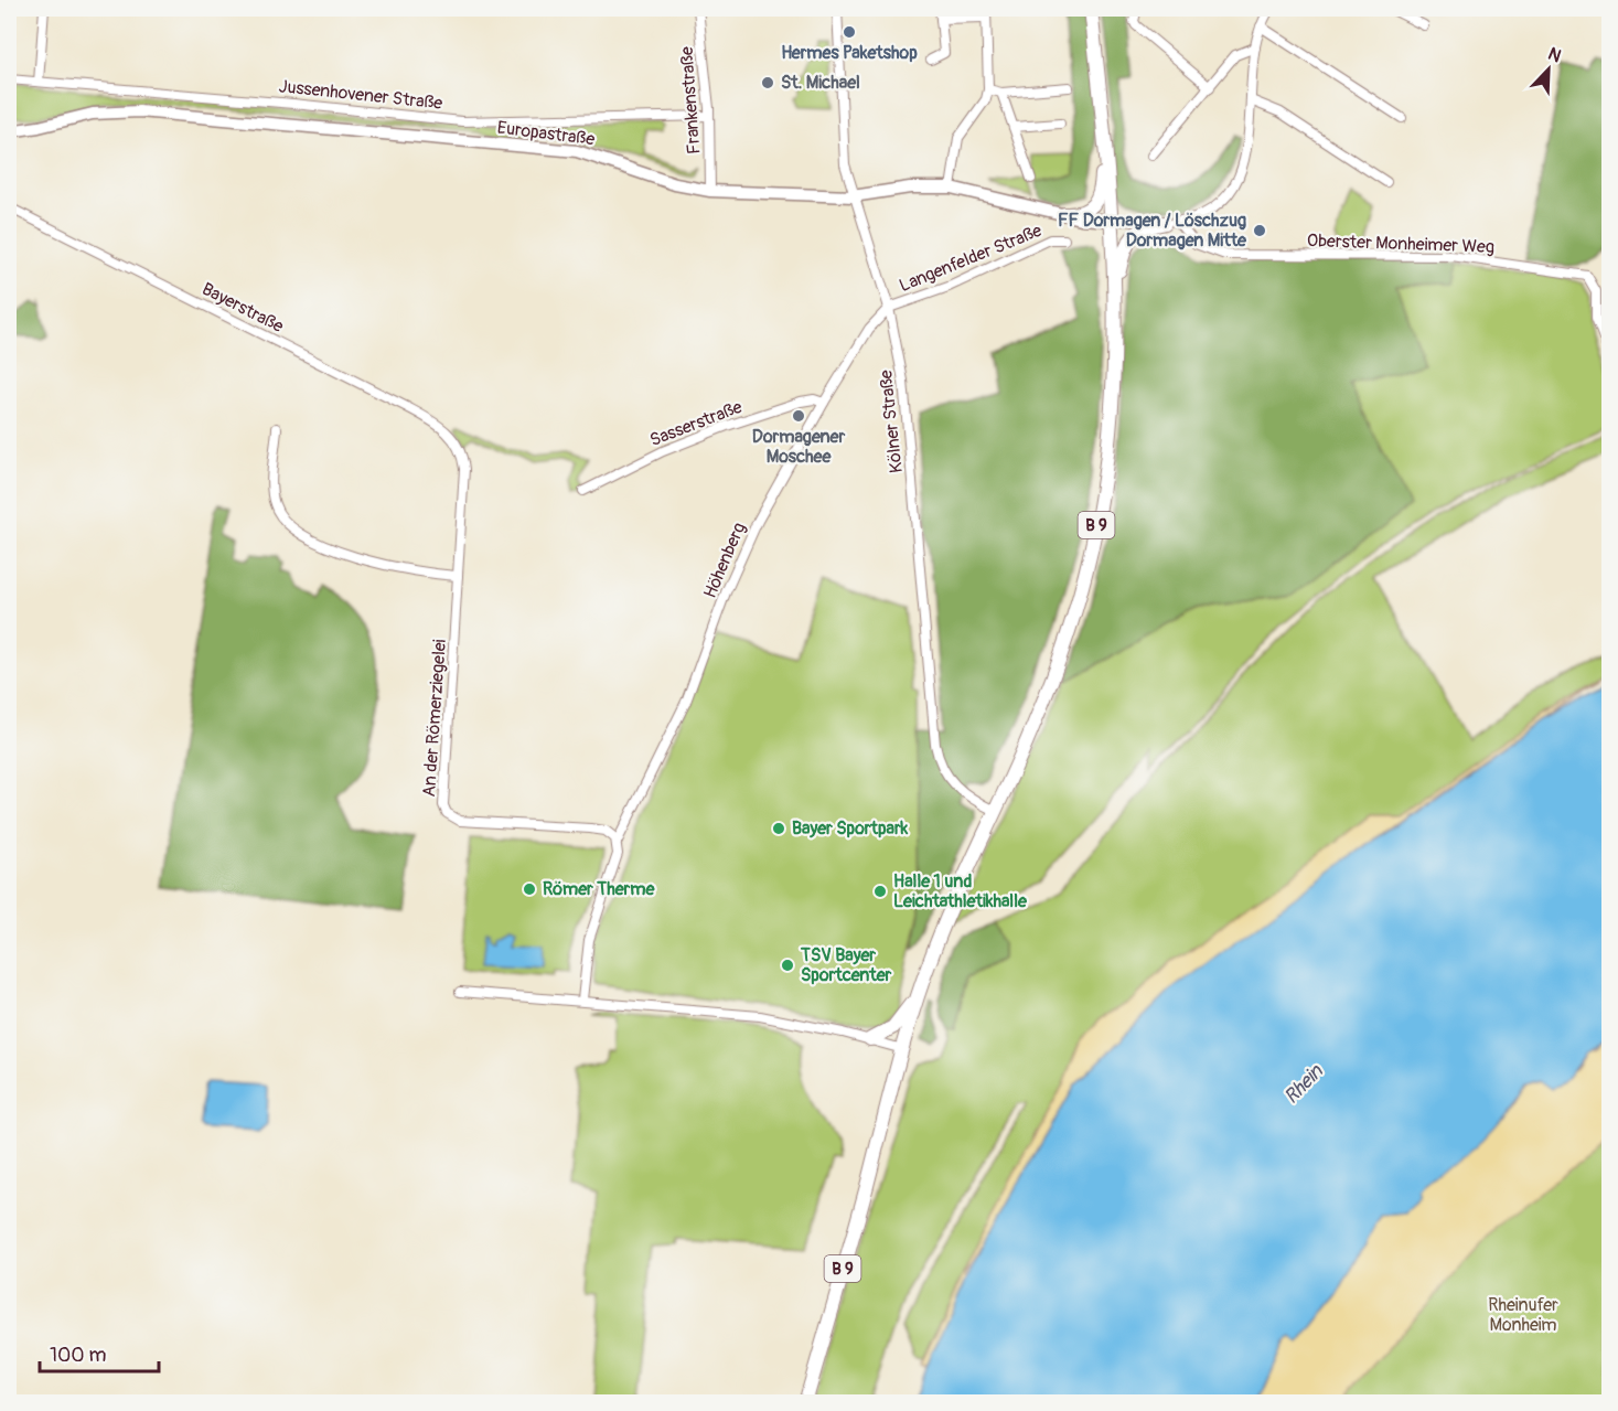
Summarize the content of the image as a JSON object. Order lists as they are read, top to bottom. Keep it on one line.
{"streets":{"main road":["Europastraße","B 9"],"street":["Jussenhovener Straße","Frankenstraße","Oberster Monheimer Weg","Langenfelder Straße","Bayerstraße","Kölner Straße","Sasserstraße","Höhenberg","An der Römerziegelei"]},"crossings":[["Jussenhovener Straße","Frankenstraße"],["Frankenstraße","Europastraße"],["Europastraße","Kölner Straße"],["Europastraße","B 9"],["Langenfelder Straße","Kölner Straße"],["Langenfelder Straße","Höhenberg"],["Bayerstraße","An der Römerziegelei"],["Kölner Straße","B 9"],["Kölner Straße","Höhenberg"],["Sasserstraße","Höhenberg"],["Höhenberg","An der Römerziegelei"]],"water":["Rhein"],"parks":["Rheinufer Monheim"],"places":["Hermes Paketshop","St. Michael","FF Dormagen / Löschzug Dormagen Mitte","Dormagener Moschee","Bayer Sportpark","Römer Therme","Halle 1 und Leichtathletikhalle","TSV Bayer Sportcenter"],"scale_bar":"100 m","north":"top right"}
